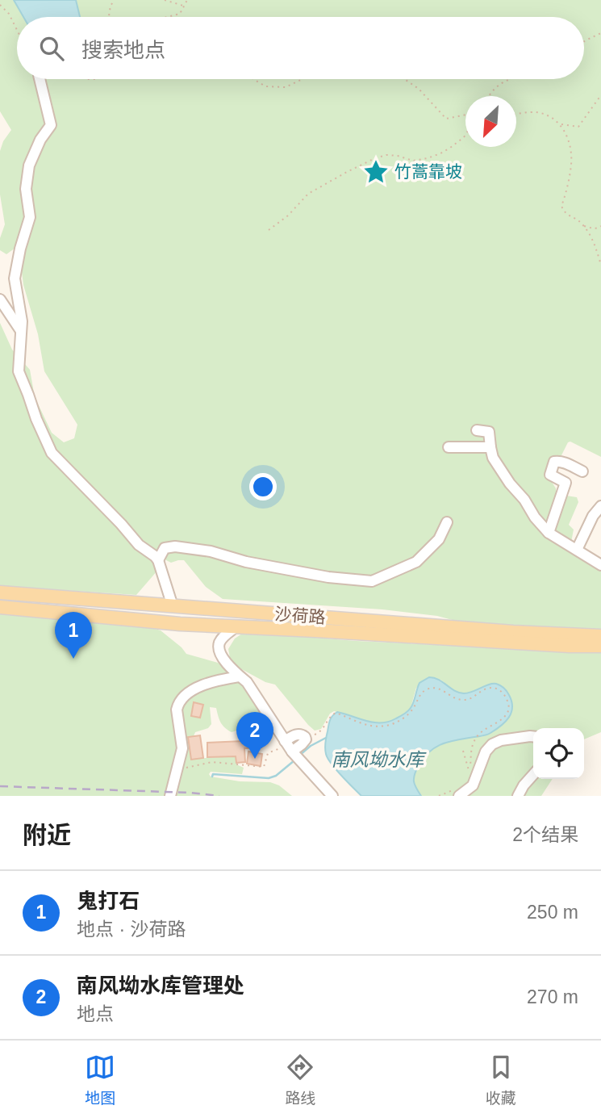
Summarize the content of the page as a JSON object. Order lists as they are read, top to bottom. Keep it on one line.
{"streets":{"main road":["沙荷路"]},"water":["南风坳水库"],"places":{"place":["竹蒿靠坡"]},"north":"bottom left","page":{"search":"搜索地点","pins":["1","2"],"heading":["附近","2个结果"],"list":[{"mark":"1","name":"鬼打石","note":"地点 · 沙荷路","value":"250 m"},{"mark":"2","name":"南风坳水库管理处","note":"地点","value":"270 m"}],"nav":["地图","路线","收藏"]}}
